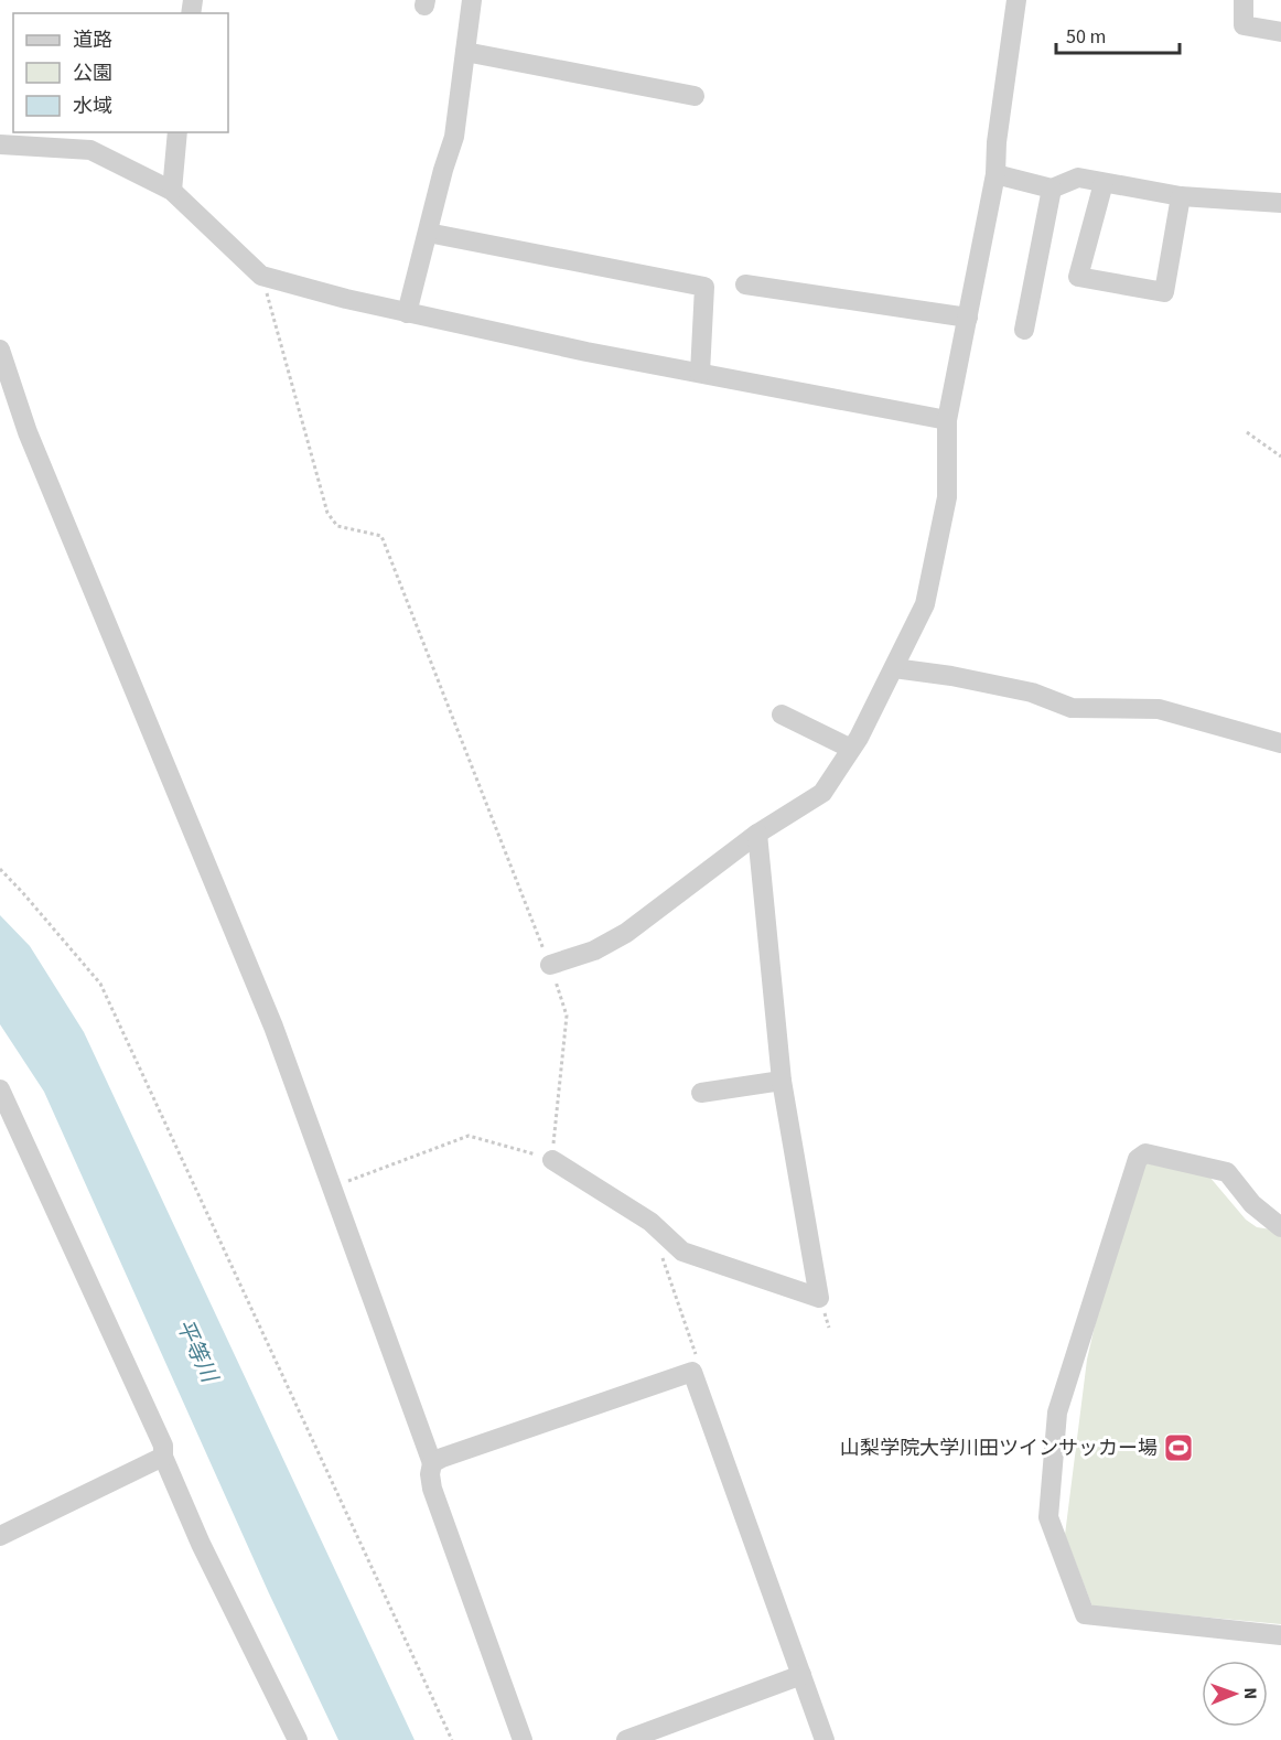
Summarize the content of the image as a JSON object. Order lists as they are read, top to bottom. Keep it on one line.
{"water":["平等川"],"places":{"sports":["山梨学院大学川田ツインサッカー場"]},"legend":["道路","公園","水域"],"scale_bar":"50 m","north":"right"}
